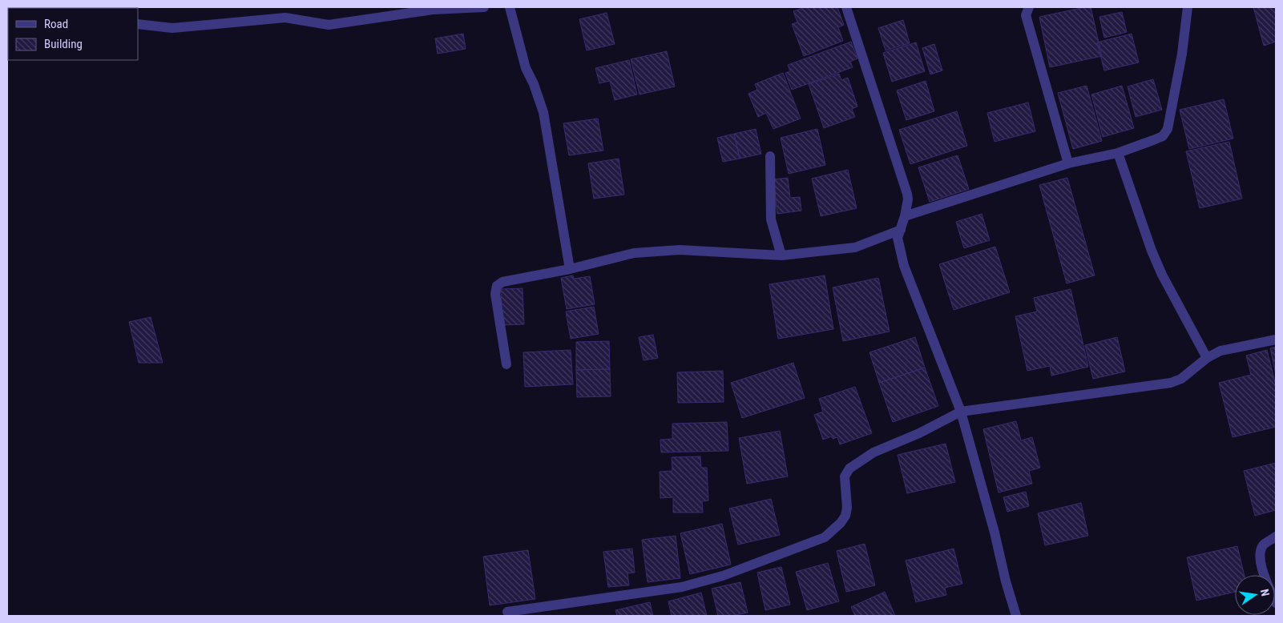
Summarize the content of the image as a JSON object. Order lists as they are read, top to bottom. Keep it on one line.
{"legend":["Road","Building"],"north":"right"}
